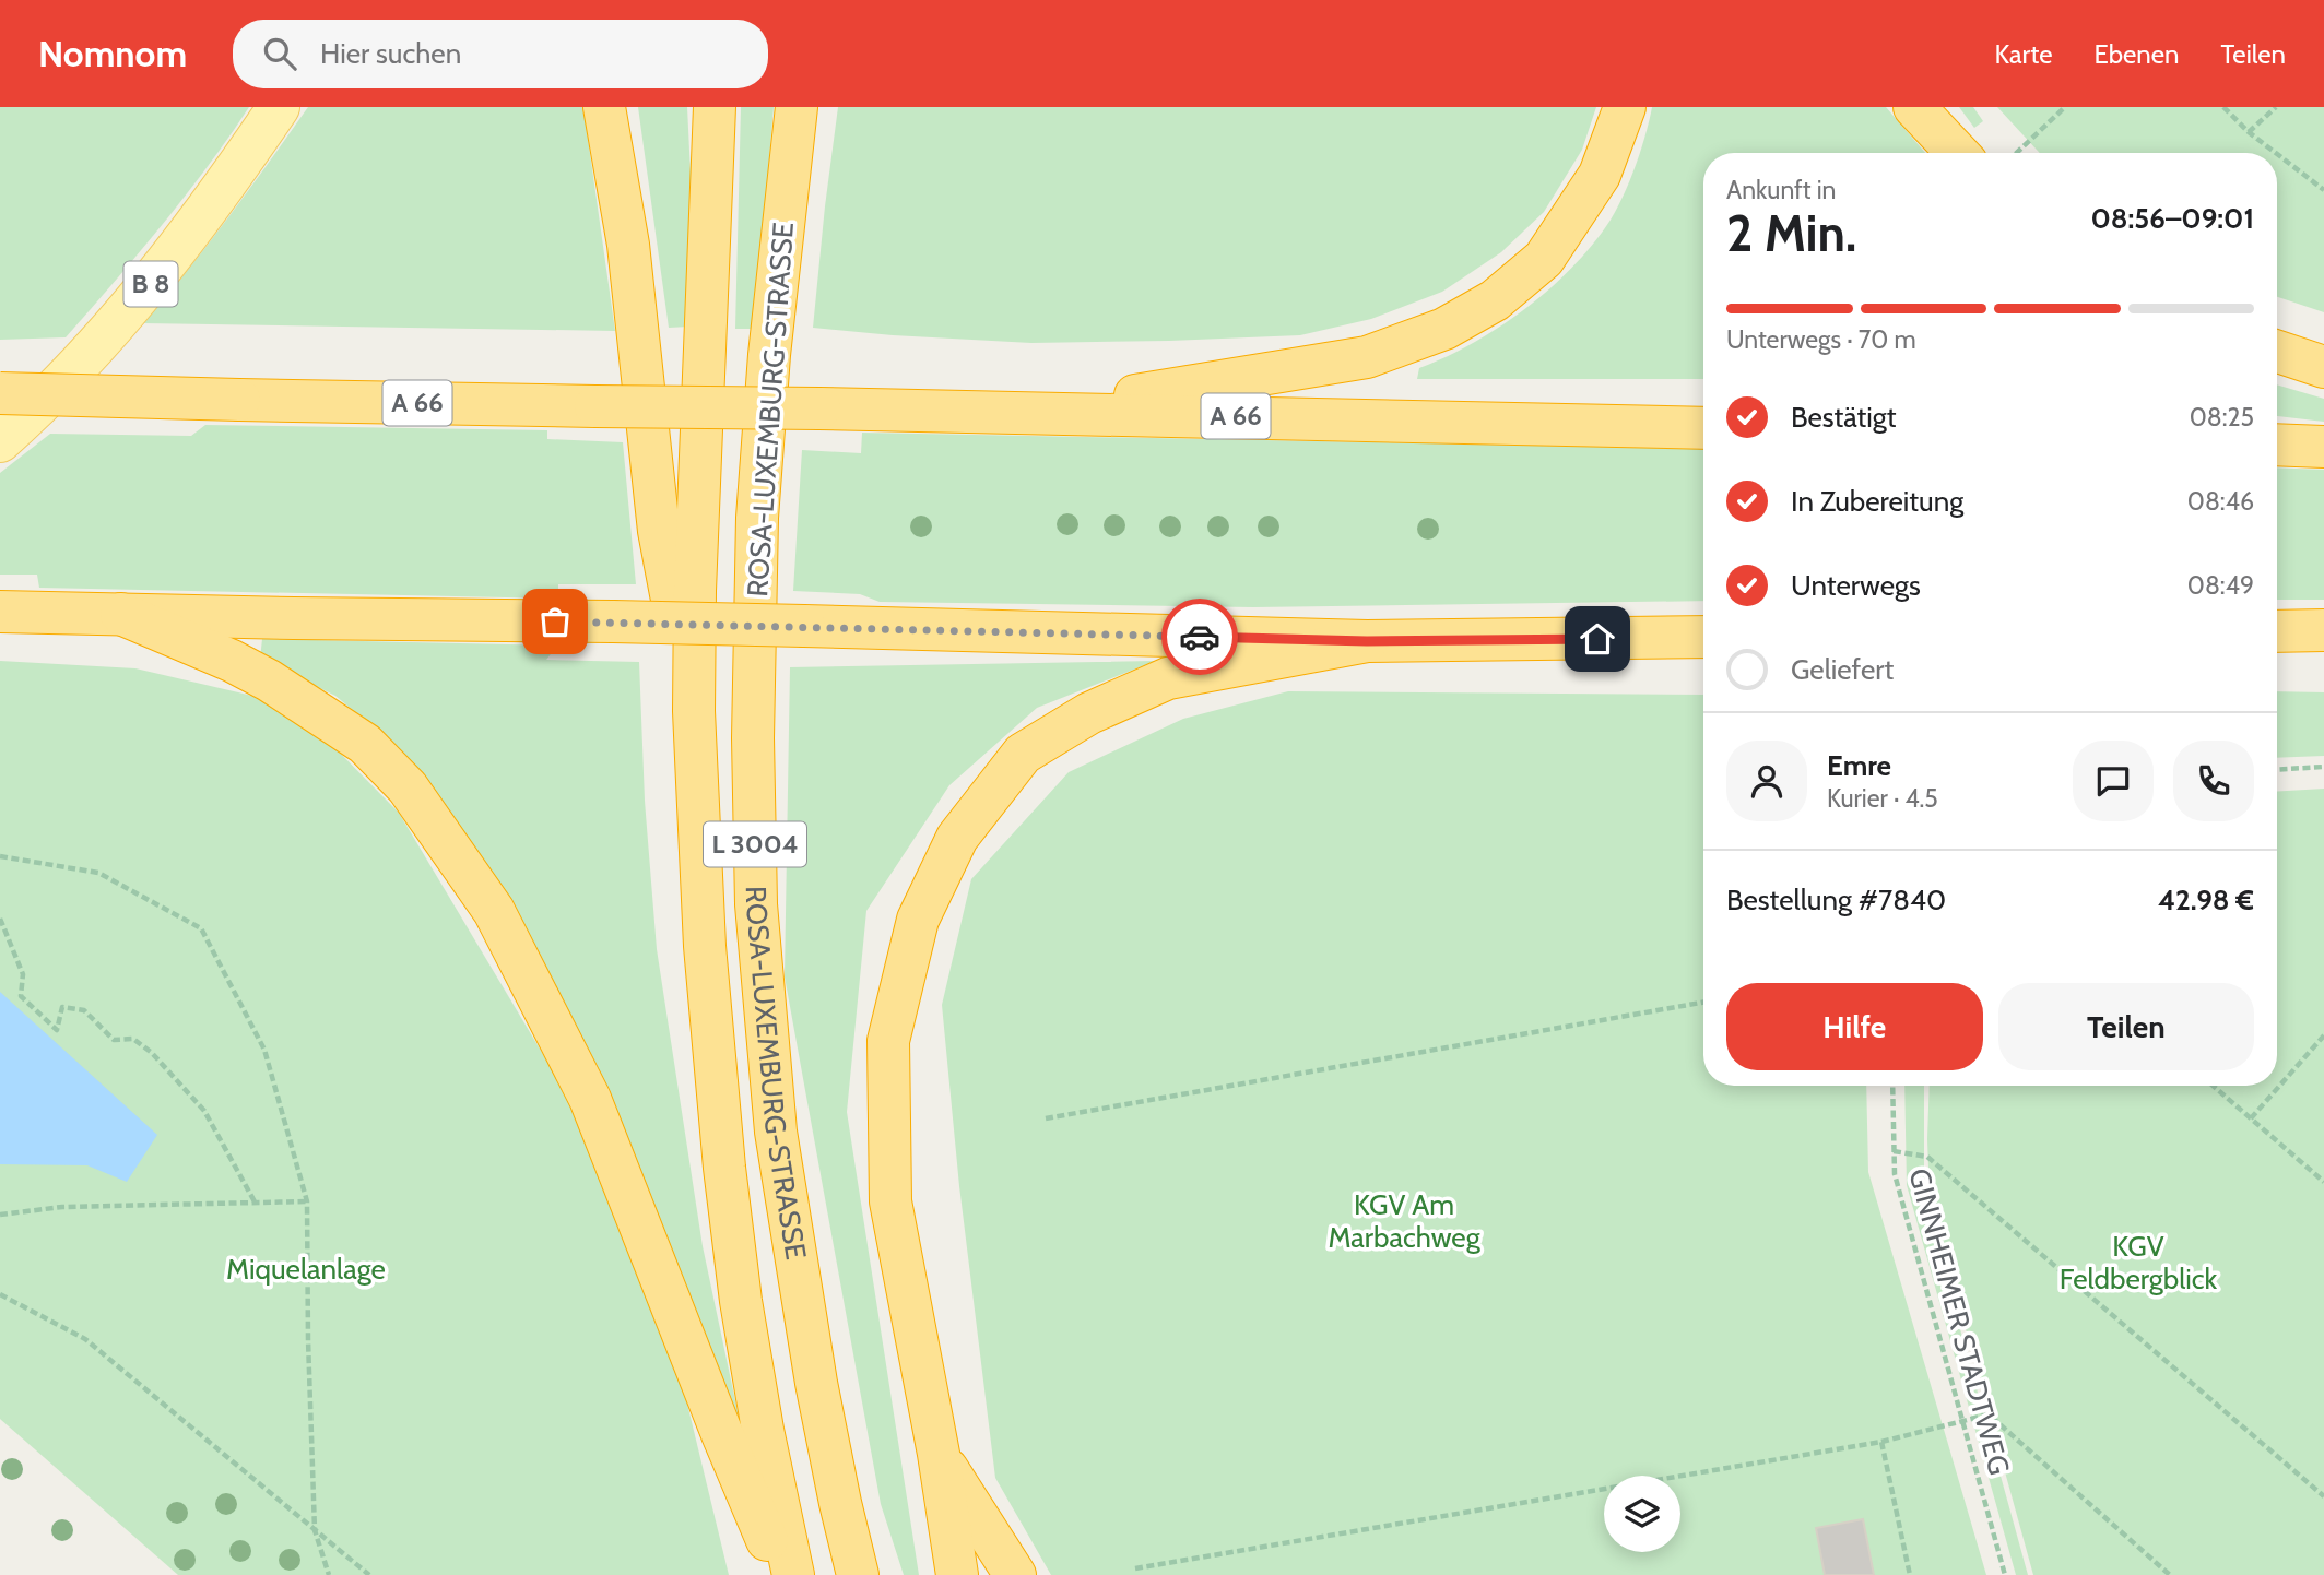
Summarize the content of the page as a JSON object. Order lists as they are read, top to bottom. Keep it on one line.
{"streets":{"highway":["A 66","ROSA-LUXEMBURG-STRASSE","L 3004"],"main road":["B 8"],"path":["GINNHEIMER STADTWEG"]},"parks":["KGV Am Marbachweg","KGV Feldbergblick","Miquelanlage"],"page":{"header":"Nomnom","search":"Hier suchen","nav":["Karte","Ebenen","Teilen"],"heading":["2 Min.","Ankunft in","08:56–09:01"],"panel":["Emre","Kurier · 4.5","Bestellung #7840","42.98 €"],"bar":"Unterwegs · 70 m","list":[["Bestätigt","08:25"],["In Zubereitung","08:46"],["Unterwegs","08:49"],"Geliefert"],"buttons":["Hilfe","Teilen"]}}
